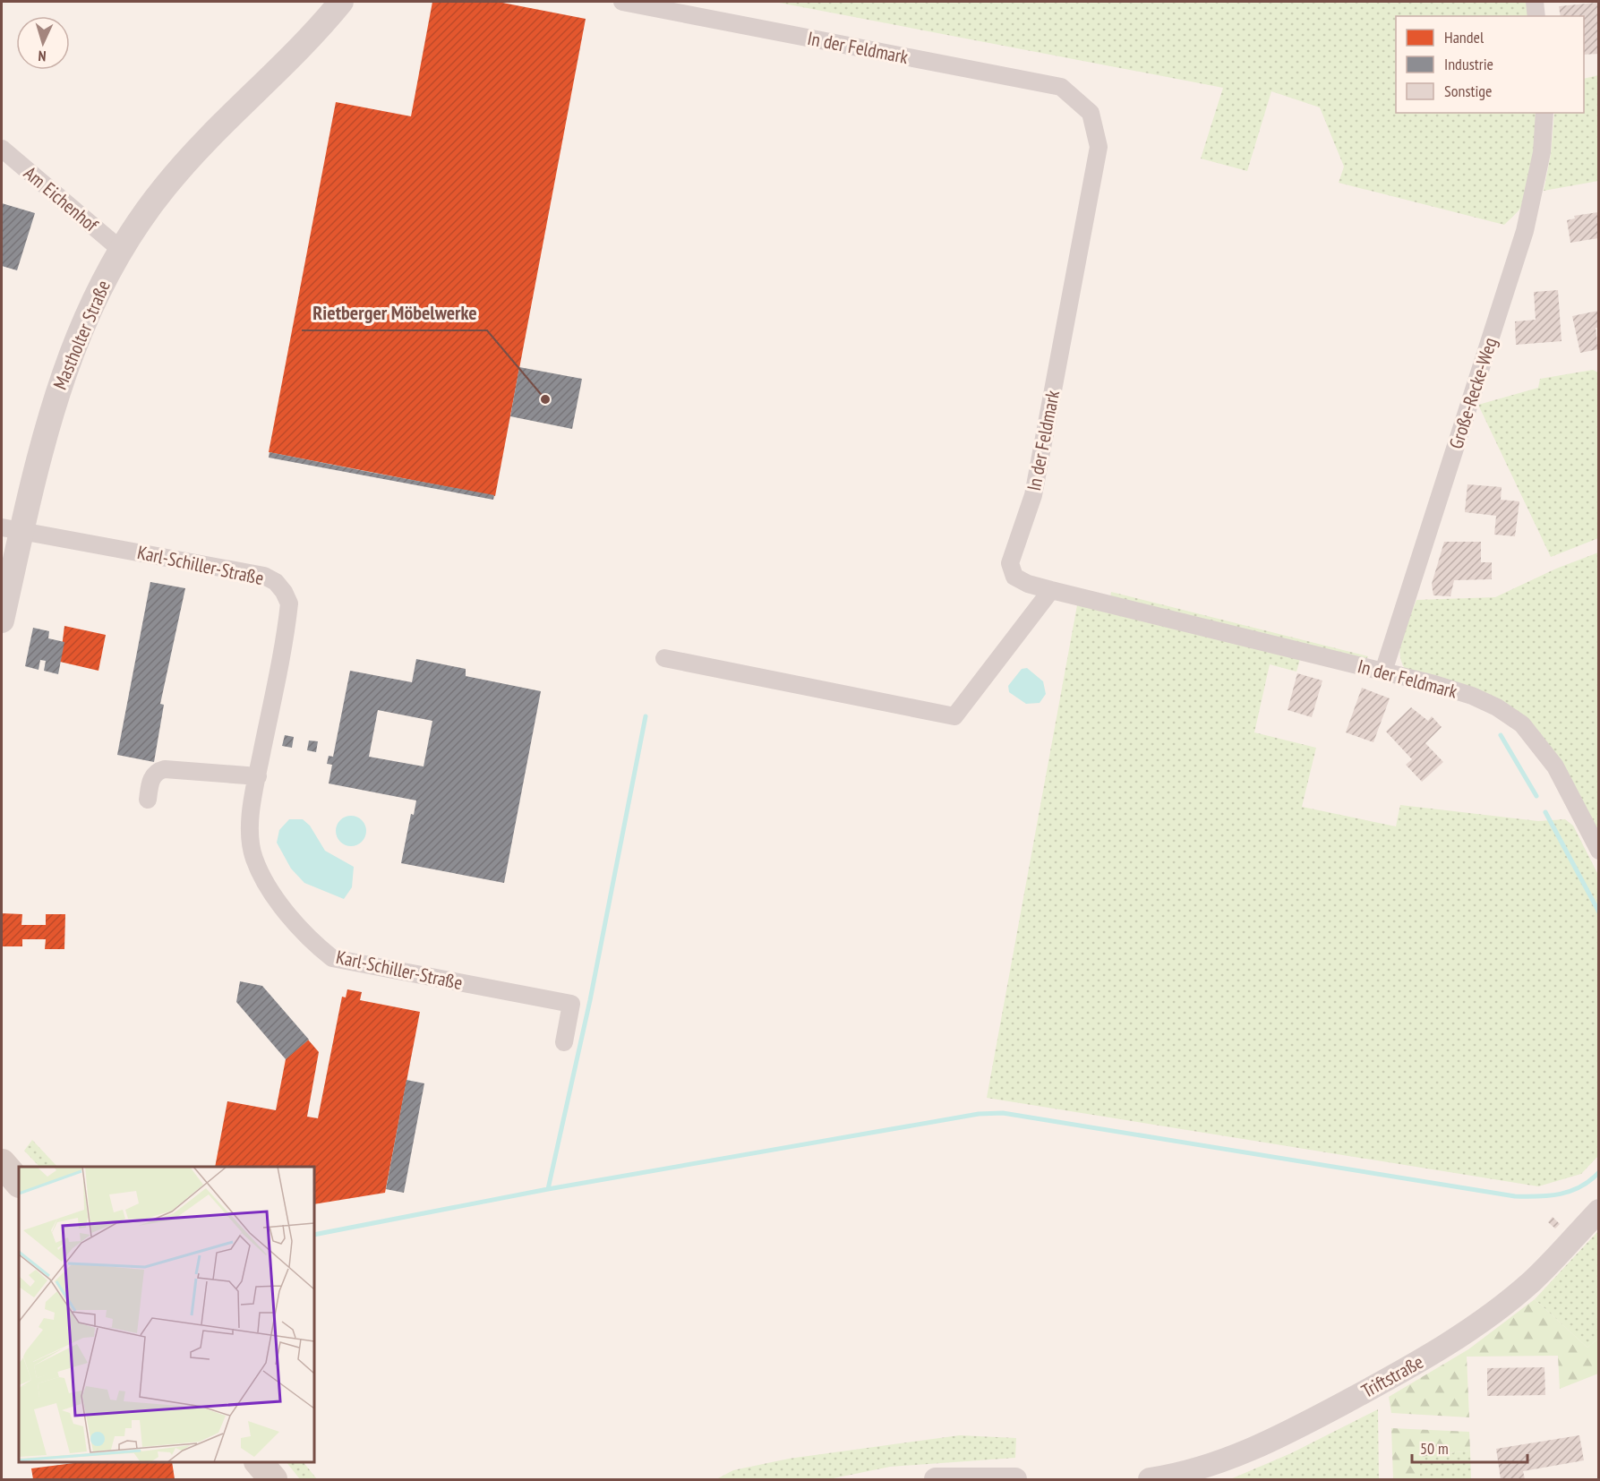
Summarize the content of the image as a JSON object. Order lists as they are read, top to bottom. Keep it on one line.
{"streets":{"main road":["Mastholter Straße"],"street":["In der Feldmark","Am Eichenhof","Große-Recke-Weg","Karl-Schiller-Straße","Triftstraße"]},"crossings":[["In der Feldmark","Große-Recke-Weg"],["Am Eichenhof","Mastholter Straße"],["Mastholter Straße","Karl-Schiller-Straße"]],"places":["Rietberger Möbelwerke"],"legend":["Handel","Industrie","Sonstige"],"scale_bar":"50 m","north":"bottom"}
